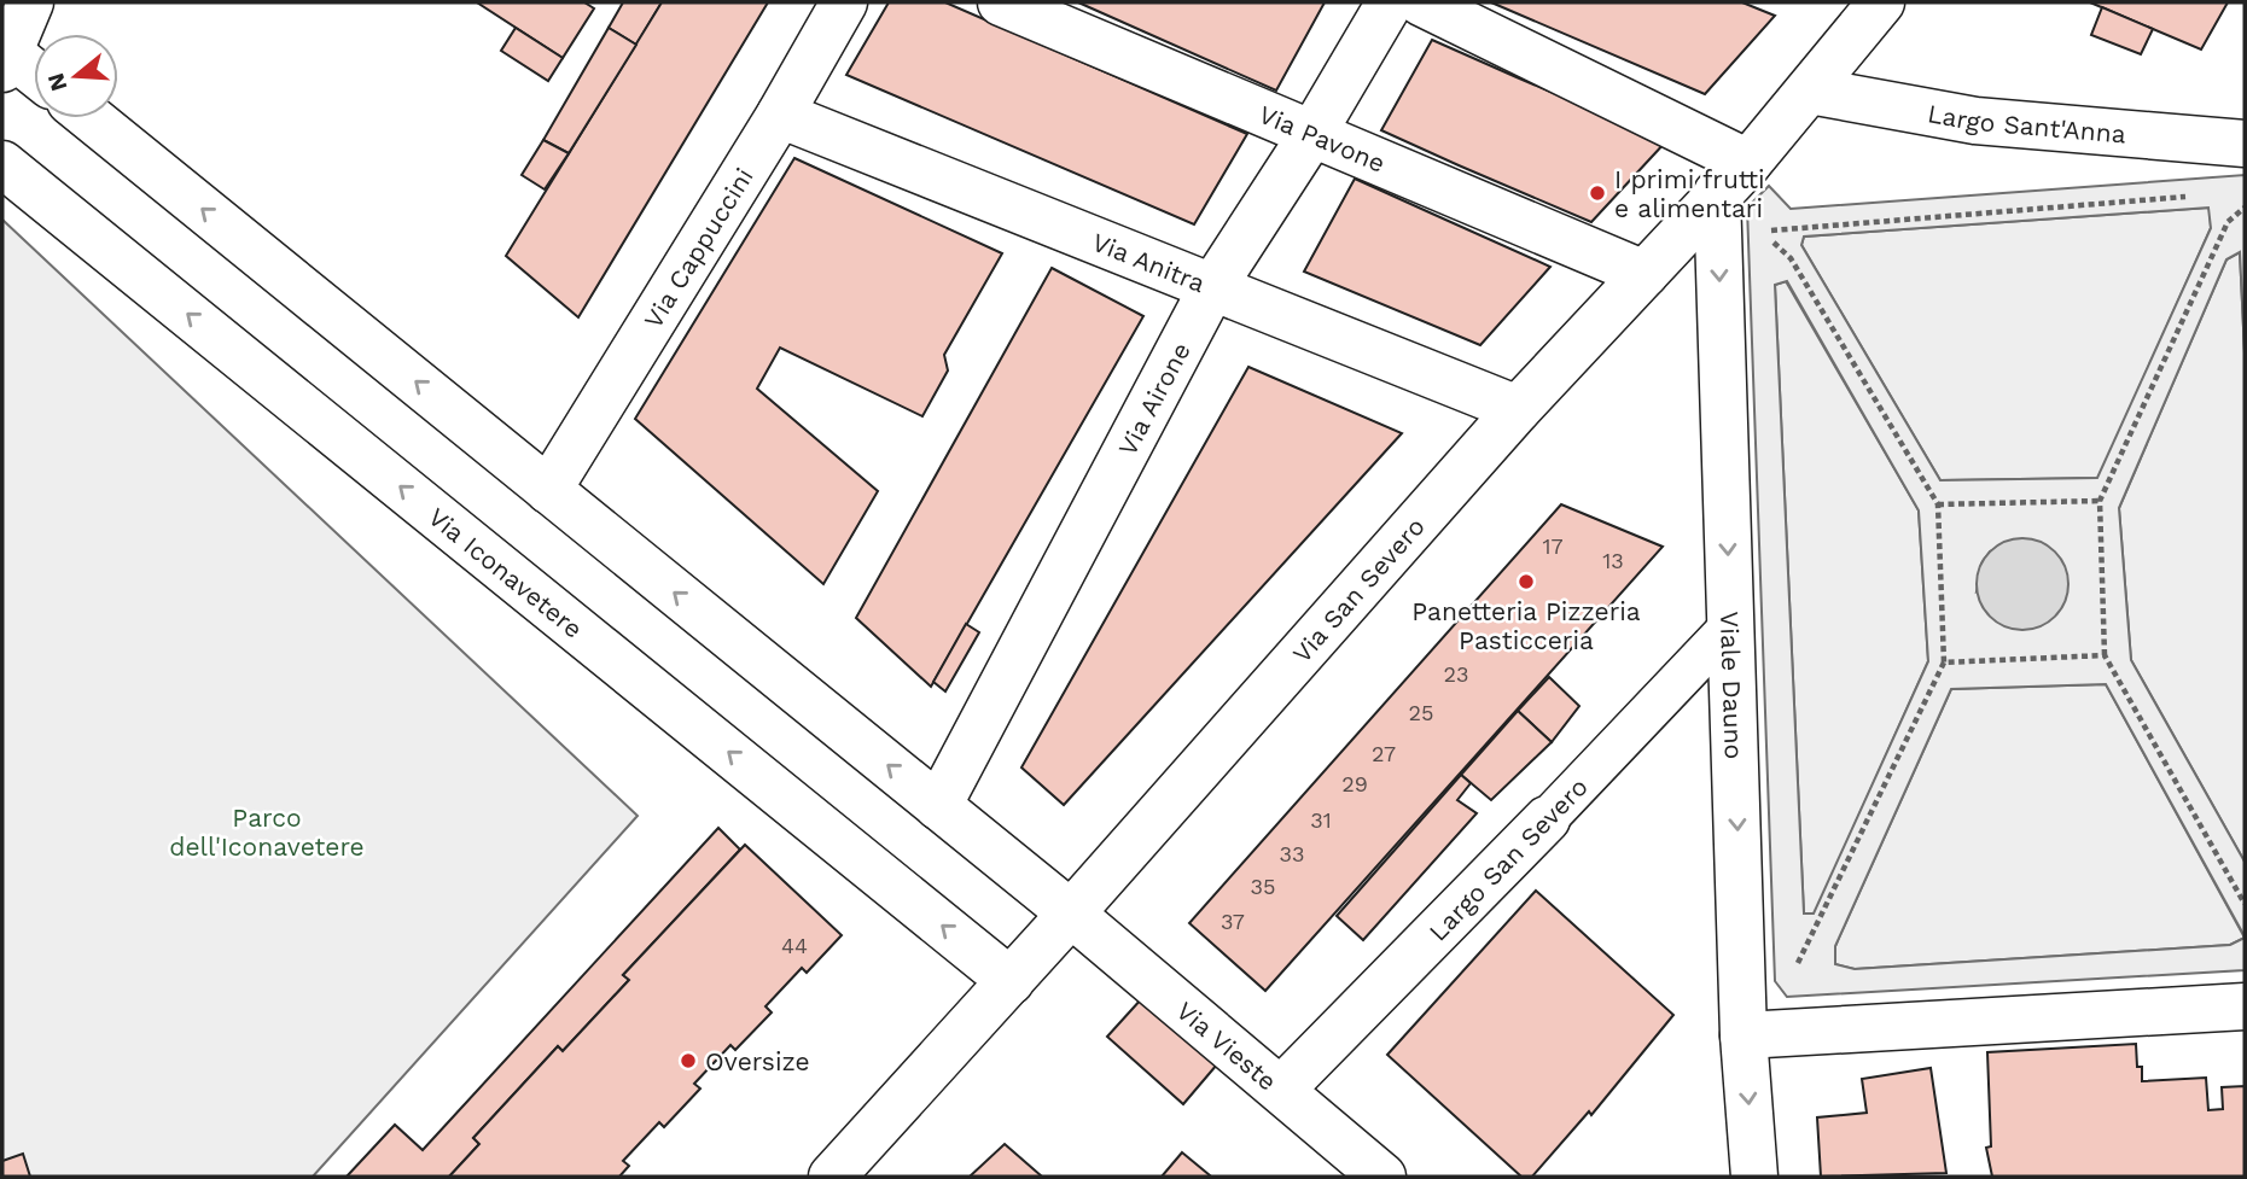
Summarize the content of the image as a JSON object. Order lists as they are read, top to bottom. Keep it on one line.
{"streets":{"street":["Largo Sant'Anna","Via Pavone","Via Cappuccini","Via Anitra","Via Airone","Via Iconavetere","Via San Severo","Viale Dauno","Largo San Severo","Via Vieste"]},"crossings":[["Largo Sant'Anna","Via San Severo"],["Via Pavone","Via Airone"],["Via Pavone","Via San Severo"],["Via Cappuccini","Via Anitra"],["Via Anitra","Via Airone"],["Via Anitra","Via San Severo"],["Via Iconavetere","Via San Severo"],["Via San Severo","Viale Dauno"],["Via San Severo","Via Vieste"],["Viale Dauno","Largo San Severo"],["Largo San Severo","Via Vieste"]],"one_way":["Viale Dauno"],"parks":["Parco dell'Iconavetere"],"places":["I primi frutti e alimentari","Panetteria Pizzeria Pasticceria","Oversize"],"house_numbers":["17","13","23","25","27","29","31","33","35","37","44"],"north":"left"}
